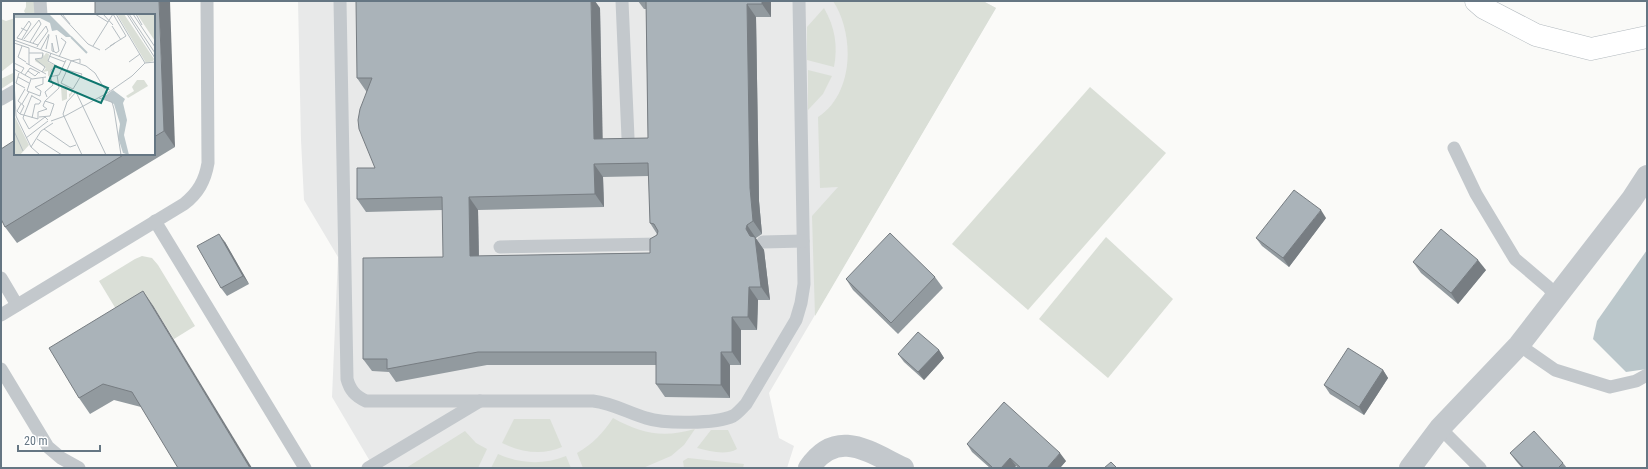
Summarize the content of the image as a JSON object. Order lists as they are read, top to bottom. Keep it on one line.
{"scale_bar":"20 m"}
